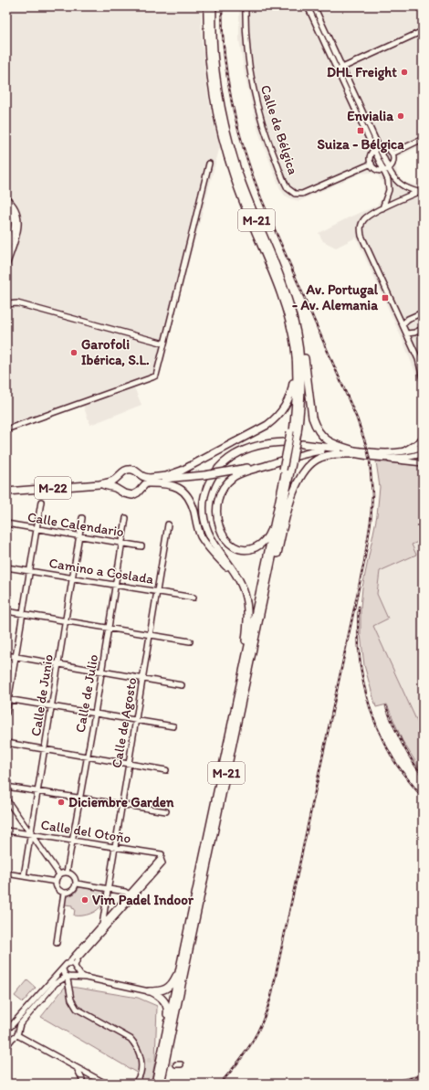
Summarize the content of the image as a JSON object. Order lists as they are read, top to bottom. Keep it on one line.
{"streets":{"highway":["M-21","M-22"],"street":["Calle de Bélgica","Calle Calendario","Camino a Coslada","Calle de Julio","Calle de Junio","Calle de Agosto","Calle del Otoño"]},"crossings":[["Calle Calendario","Calle de Julio"],["Calle Calendario","Calle de Junio"],["Camino a Coslada","Calle de Julio"],["Camino a Coslada","Calle de Junio"],["Camino a Coslada","Calle de Agosto"],["Calle de Julio","Calle del Otoño"],["Calle de Junio","Calle del Otoño"],["Calle de Agosto","Calle del Otoño"]],"places":{"other":["DHL Freight","Envialia","Garofoli Ibérica, S.L.","Diciembre Garden","Vim Padel Indoor"],"transit":["Suiza - Bélgica","Av. Portugal - Av. Alemania"]}}
